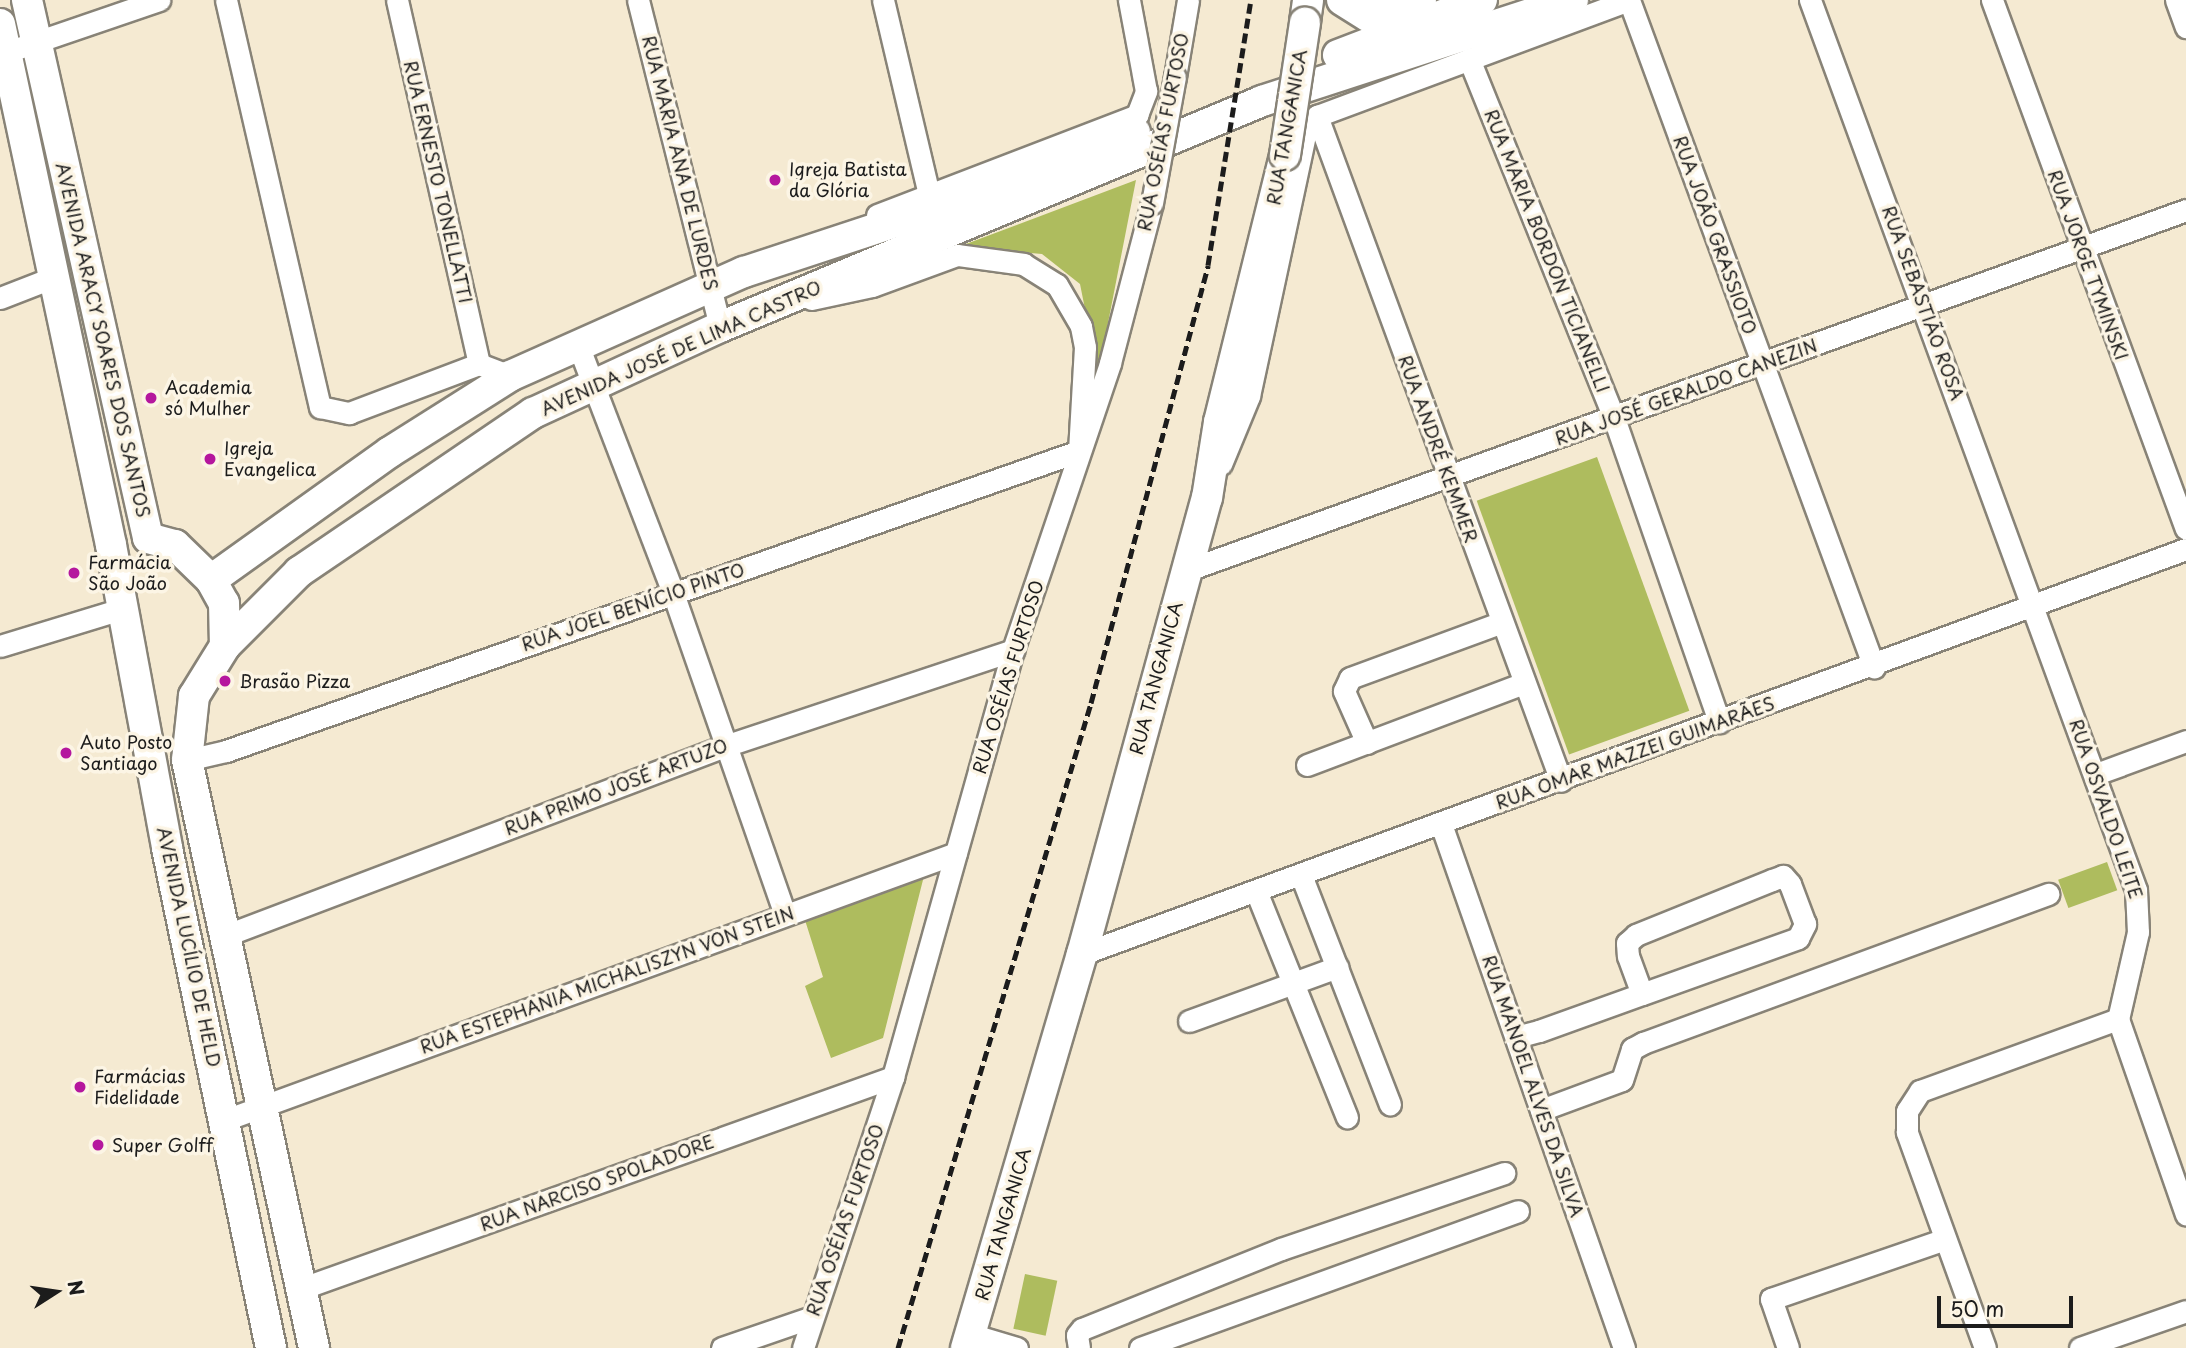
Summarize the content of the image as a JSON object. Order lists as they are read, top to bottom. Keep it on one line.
{"streets":{"street":["RUA TANGANICA","RUA OSÉIAS FURTOSO","RUA MARIA ANA DE LURDES","RUA ERNESTO TONELLATTI","RUA JOÃO GRASSIOTO","RUA MARIA BORDON TICIANELLI","RUA JORGE TYMINSKI","RUA SEBASTIÃO ROSA","AVENIDA ARACY SOARES DOS SANTOS","AVENIDA JOSÉ DE LIMA CASTRO","RUA JOSÉ GERALDO CANEZIN","RUA ANDRÉ KEMMER","RUA JOEL BENÍCIO PINTO","RUA OMAR MAZZEI GUIMARÃES","RUA PRIMO JOSÉ ARTUZO","RUA OSVALDO LEITE","AVENIDA LUCÍLIO DE HELD","RUA ESTEPHANIA MICHALISZYN VON STEIN","RUA MANOEL ALVES DA SILVA","RUA NARCISO SPOLADORE"]},"crossings":[["RUA TANGANICA","RUA JOSÉ GERALDO CANEZIN"],["RUA TANGANICA","RUA OMAR MAZZEI GUIMARÃES"],["RUA OSÉIAS FURTOSO","RUA JOEL BENÍCIO PINTO"],["RUA OSÉIAS FURTOSO","RUA PRIMO JOSÉ ARTUZO"],["RUA OSÉIAS FURTOSO","RUA ESTEPHANIA MICHALISZYN VON STEIN"],["RUA OSÉIAS FURTOSO","RUA NARCISO SPOLADORE"],["RUA MARIA ANA DE LURDES","AVENIDA JOSÉ DE LIMA CASTRO"],["RUA JOÃO GRASSIOTO","RUA JOSÉ GERALDO CANEZIN"],["RUA JOÃO GRASSIOTO","RUA OMAR MAZZEI GUIMARÃES"],["RUA MARIA BORDON TICIANELLI","RUA JOSÉ GERALDO CANEZIN"],["RUA MARIA BORDON TICIANELLI","RUA OMAR MAZZEI GUIMARÃES"],["RUA JORGE TYMINSKI","RUA JOSÉ GERALDO CANEZIN"],["RUA SEBASTIÃO ROSA","RUA JOSÉ GERALDO CANEZIN"],["RUA SEBASTIÃO ROSA","RUA OMAR MAZZEI GUIMARÃES"],["RUA SEBASTIÃO ROSA","RUA OSVALDO LEITE"],["AVENIDA ARACY SOARES DOS SANTOS","AVENIDA JOSÉ DE LIMA CASTRO"],["AVENIDA ARACY SOARES DOS SANTOS","AVENIDA LUCÍLIO DE HELD"],["RUA JOSÉ GERALDO CANEZIN","RUA ANDRÉ KEMMER"],["RUA ANDRÉ KEMMER","RUA OMAR MAZZEI GUIMARÃES"],["RUA JOEL BENÍCIO PINTO","AVENIDA LUCÍLIO DE HELD"],["RUA OMAR MAZZEI GUIMARÃES","RUA OSVALDO LEITE"],["RUA OMAR MAZZEI GUIMARÃES","RUA MANOEL ALVES DA SILVA"],["RUA PRIMO JOSÉ ARTUZO","AVENIDA LUCÍLIO DE HELD"],["AVENIDA LUCÍLIO DE HELD","RUA ESTEPHANIA MICHALISZYN VON STEIN"],["AVENIDA LUCÍLIO DE HELD","RUA NARCISO SPOLADORE"]],"places":["Igreja Batista da Glória","Academia só Mulher","Igreja Evangelica","Farmácia São João","Brasão Pizza","Auto Posto Santiago","Farmácias Fidelidade","Super Golff"],"scale_bar":"50 m","north":"right"}
